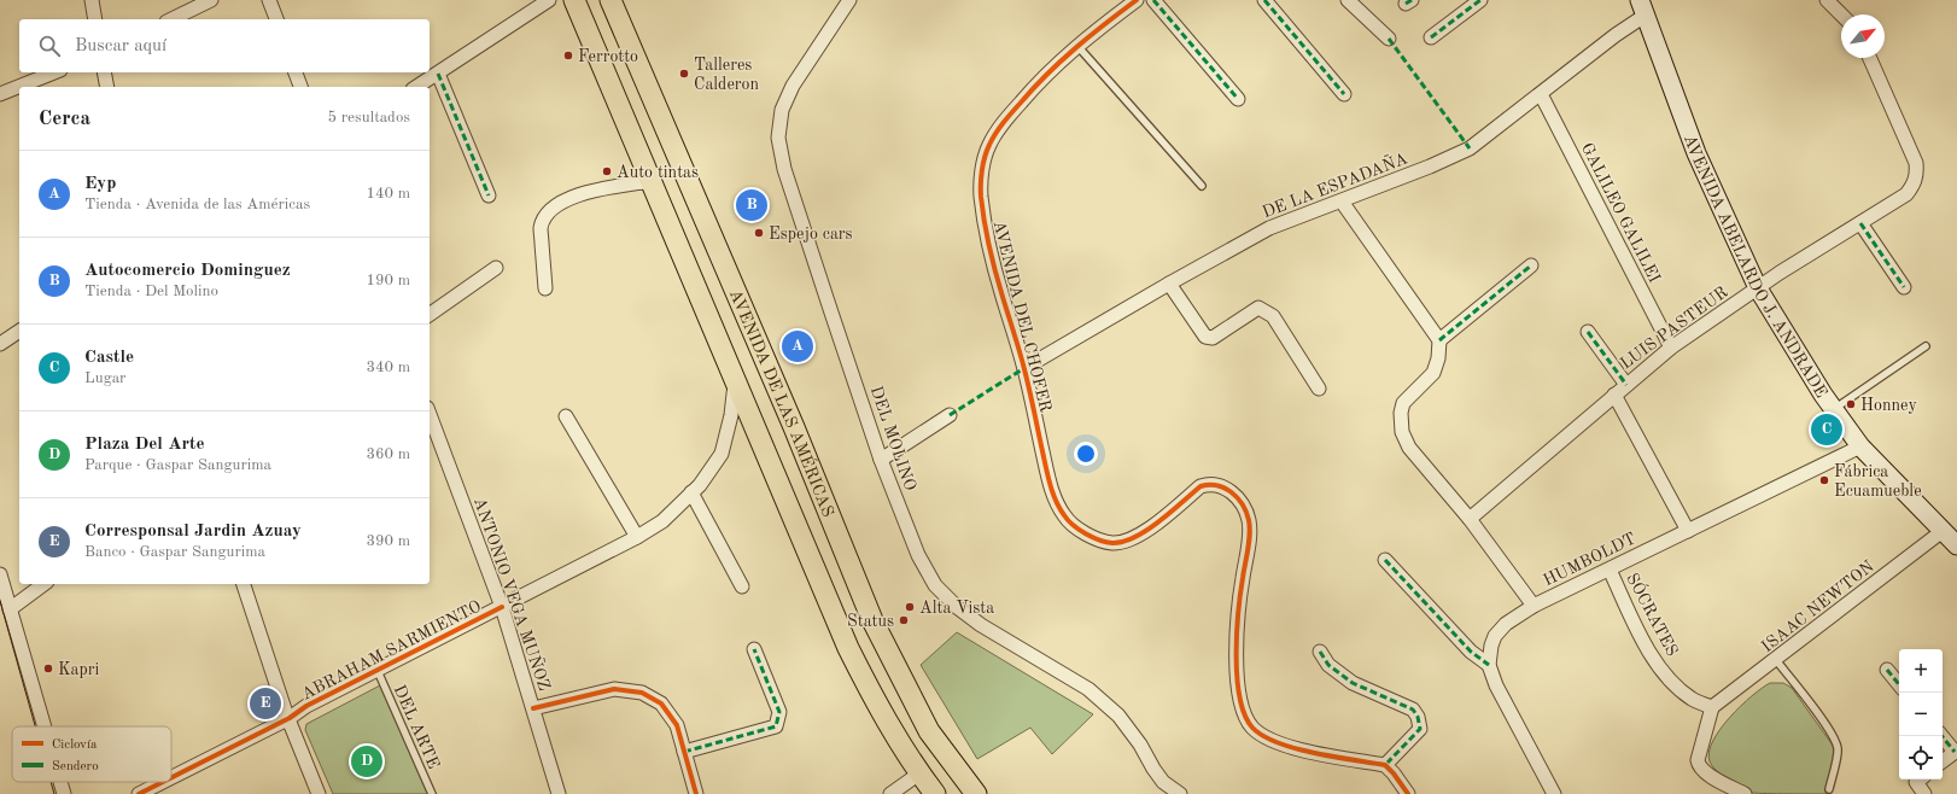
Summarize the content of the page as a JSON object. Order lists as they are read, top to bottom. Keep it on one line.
{"streets":{"main road":["AVENIDA DE LAS AMÉRICAS"],"street":["DE LA ESPADAÑA","GALILEO GALILEI","AVENIDA ABELARDO J. ANDRADE","AVENIDA DEL CHOFER","LUIS PASTEUR","DEL MOLINO","HUMBOLDT","ANTONIO VEGA MUÑOZ","ISAAC NEWTON","SÓCRATES","ABRAHAM SARMIENTO"],"lane":["DEL ARTE"]},"crossings":[["DE LA ESPADAÑA","GALILEO GALILEI"],["DE LA ESPADAÑA","AVENIDA ABELARDO J. ANDRADE"],["DE LA ESPADAÑA","AVENIDA DEL CHOFER"],["GALILEO GALILEI","LUIS PASTEUR"],["AVENIDA ABELARDO J. ANDRADE","LUIS PASTEUR"],["AVENIDA ABELARDO J. ANDRADE","HUMBOLDT"],["AVENIDA ABELARDO J. ANDRADE","ISAAC NEWTON"],["AVENIDA DE LAS AMÉRICAS","ABRAHAM SARMIENTO"],["HUMBOLDT","SÓCRATES"],["ANTONIO VEGA MUÑOZ","ABRAHAM SARMIENTO"],["ISAAC NEWTON","SÓCRATES"],["ABRAHAM SARMIENTO","DEL ARTE"]],"places":["Ferrotto","Talleres Calderon","Auto tintas","Espejo cars","Honney","Fábrica Ecuamueble","Alta Vista","Status","Kapri"],"legend":["Ciclovía","Sendero"],"north":"top right","page":{"search":"Buscar aquí","heading":["Cerca","5 resultados"],"list":[{"mark":"A","name":"Eyp","note":"Tienda · Avenida de las Américas","value":"140 m"},{"mark":"B","name":"Autocomercio Dominguez","note":"Tienda · Del Molino","value":"190 m"},{"mark":"C","name":"Castle","note":"Lugar","value":"340 m"},{"mark":"D","name":"Plaza Del Arte","note":"Parque · Gaspar Sangurima","value":"360 m"},{"mark":"E","name":"Corresponsal Jardin Azuay","note":"Banco · Gaspar Sangurima","value":"390 m"}],"pins":["B","A","C","E","D"],"map_buttons":["+","−"]}}
